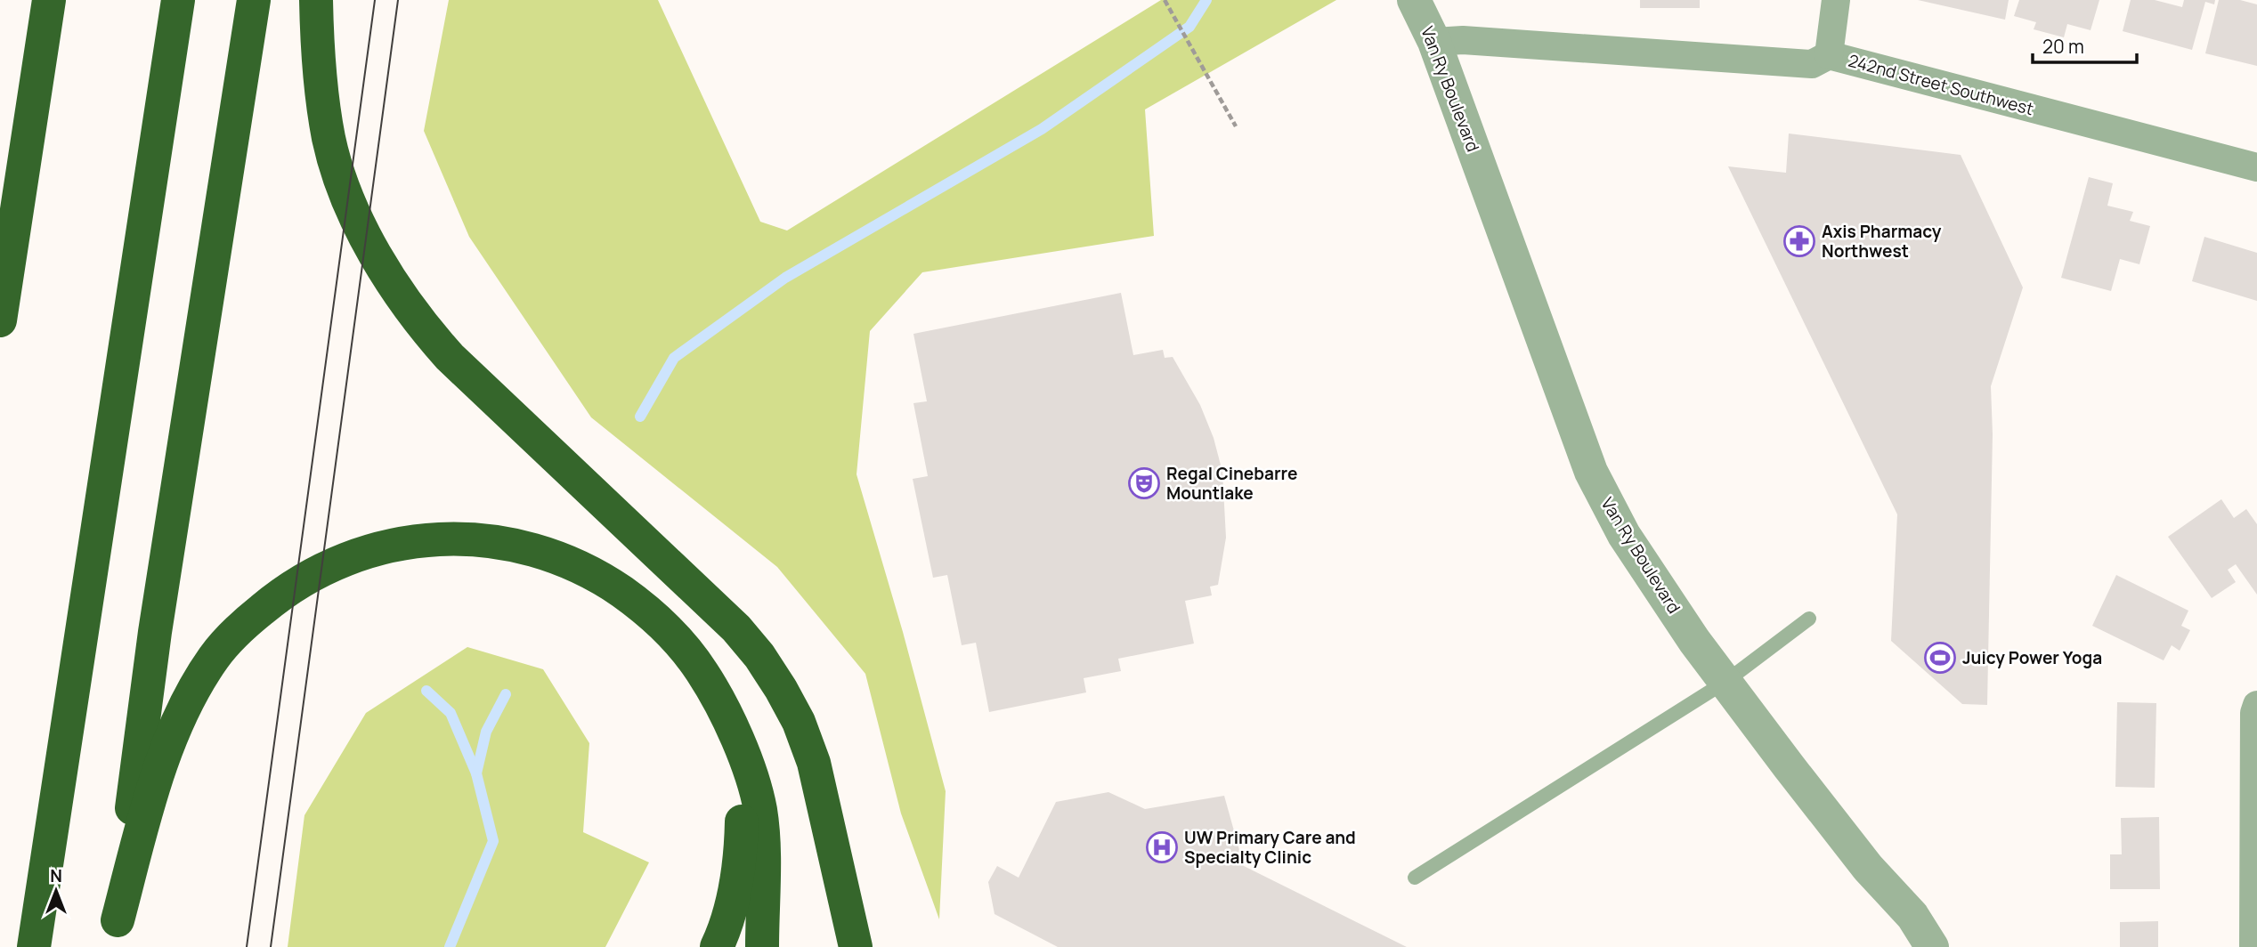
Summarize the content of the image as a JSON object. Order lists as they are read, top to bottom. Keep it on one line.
{"streets":{"street":["242nd Street Southwest","Van Ry Boulevard"]},"crossings":[["242nd Street Southwest","Van Ry Boulevard"]],"places":{"pharmacy":["Axis Pharmacy Northwest"],"theatre":["Regal Cinebarre Mountlake"],"sports":["Juicy Power Yoga"],"hospital":["UW Primary Care and Specialty Clinic"]},"scale_bar":"20 m","north":"top"}
